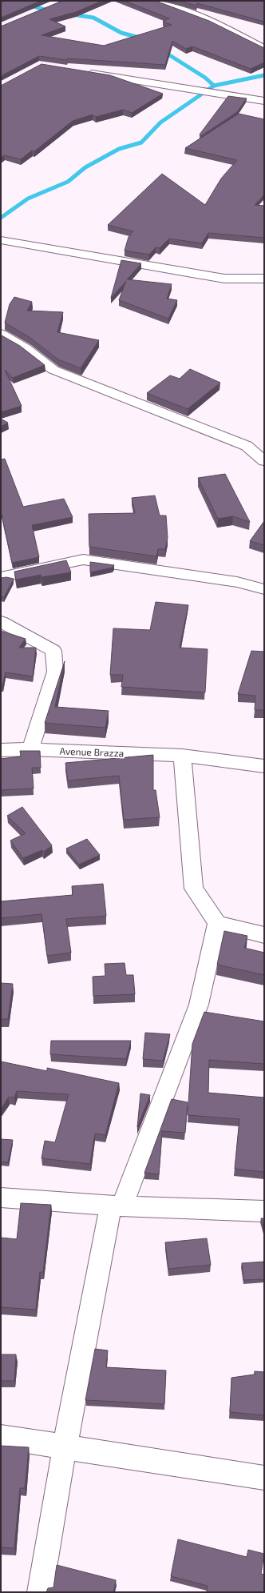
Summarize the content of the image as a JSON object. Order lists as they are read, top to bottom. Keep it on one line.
{"streets":{"street":["Avenue Brazza"]}}
